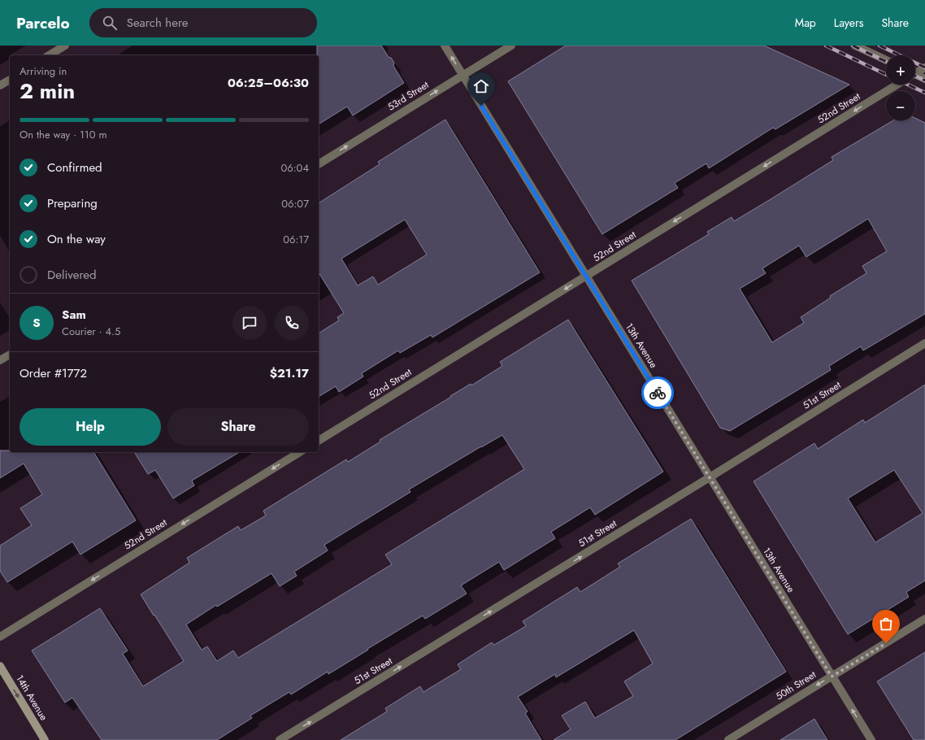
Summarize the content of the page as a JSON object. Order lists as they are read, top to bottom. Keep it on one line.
{"streets":{"main road":["14th Avenue"],"street":["53rd Street","52nd Street","13th Avenue","51st Street","50th Street"]},"crossings":[["53rd Street","13th Avenue"],["52nd Street","13th Avenue"],["13th Avenue","51st Street"],["13th Avenue","50th Street"]],"one_way":["53rd Street","52nd Street","51st Street","50th Street","14th Avenue"],"page":{"header":"Parcelo","search":"Search here","nav":["Map","Layers","Share"],"map_buttons":["+","−"],"heading":["2 min","Arriving in","06:25–06:30"],"panel":["Sam","Courier · 4.5","Order #1772","$21.17"],"bar":"On the way · 110 m","list":[["Confirmed","06:04"],["Preparing","06:07"],["On the way","06:17"],"Delivered"],"round":"S","buttons":["Help","Share"]}}
